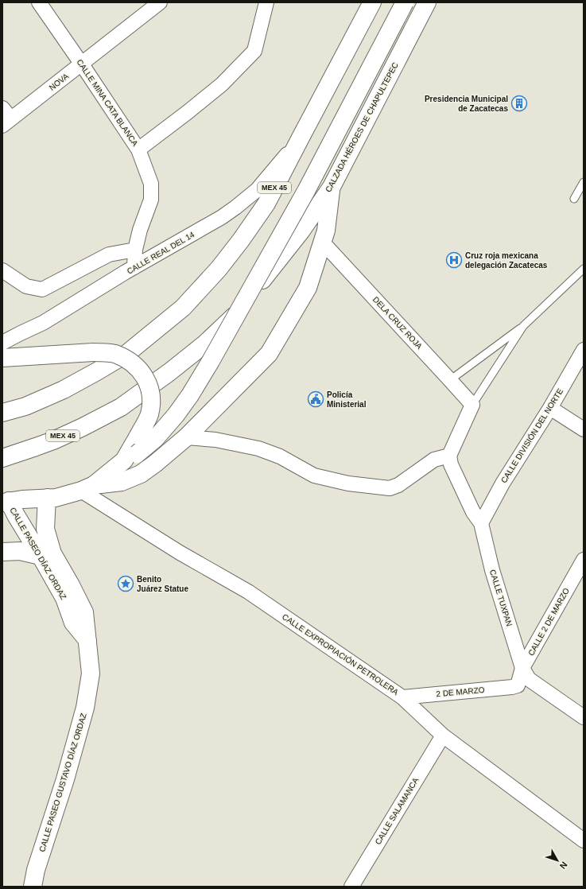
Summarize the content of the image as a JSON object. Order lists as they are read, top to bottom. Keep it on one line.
{"streets":{"main road":["CALZADA HÉROES DE CHAPULTEPEC","MEX 45","CALLE PASEO DÍAZ ORDAZ","CALLE PASEO GUSTAVO DÍAZ ORDAZ"],"street":["NOVA","CALLE MINA CATA BLANCA","CALLE REAL DEL 14","DELA CRUZ ROJA","CALLE DIVISIÓN DEL NORTE","CALLE TUXPAN","CALLE 2 DE MARZO","CALLE EXPROPIACIÓN PETROLERA","2 DE MARZO","CALLE SALAMANCA"]},"crossings":[["NOVA","CALLE MINA CATA BLANCA"],["CALLE MINA CATA BLANCA","CALLE REAL DEL 14"],["MEX 45","CALLE REAL DEL 14"],["CALLE DIVISIÓN DEL NORTE","CALLE TUXPAN"],["CALLE PASEO DÍAZ ORDAZ","CALLE PASEO GUSTAVO DÍAZ ORDAZ"],["CALLE TUXPAN","CALLE 2 DE MARZO"],["CALLE 2 DE MARZO","2 DE MARZO"],["CALLE EXPROPIACIÓN PETROLERA","2 DE MARZO"],["CALLE EXPROPIACIÓN PETROLERA","CALLE SALAMANCA"]],"places":{"building":["Presidencia Municipal de Zacatecas"],"hospital":["Cruz roja mexicana delegación Zacatecas"],"public building":["Policía Ministerial"],"place":["Benito Juárez Statue"]},"north":"bottom right"}
